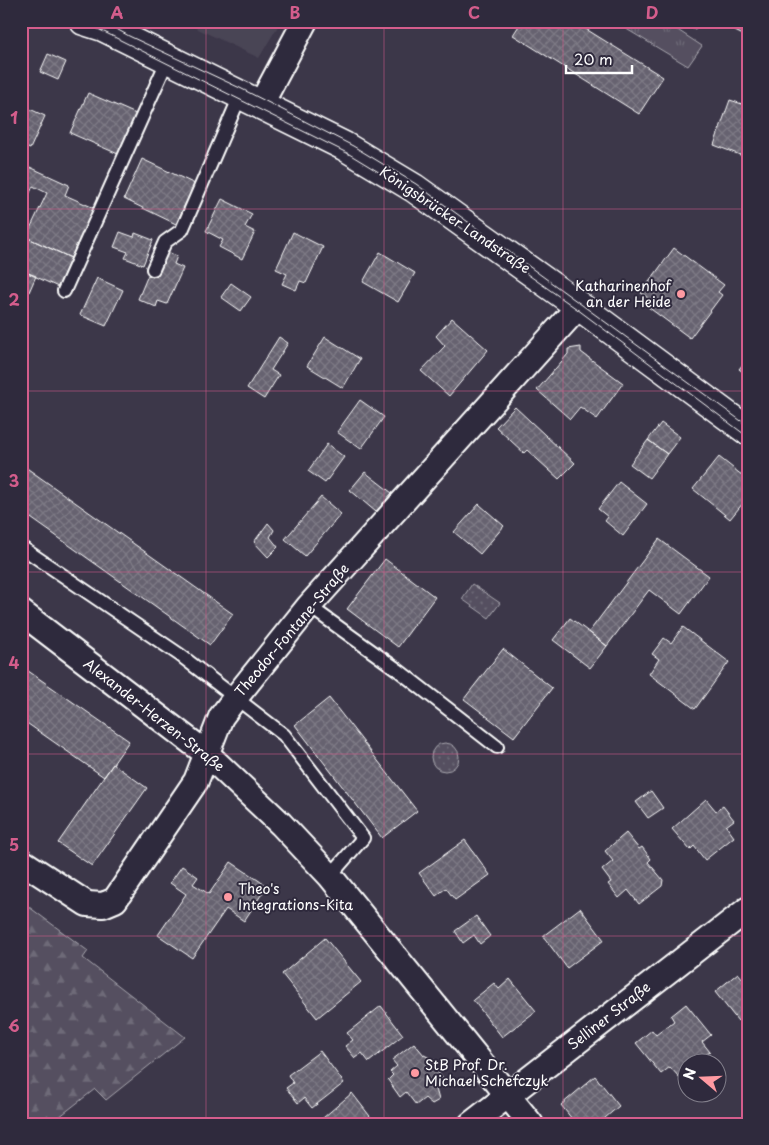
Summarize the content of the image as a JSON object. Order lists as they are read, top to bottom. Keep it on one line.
{"streets":{"main road":["Königsbrücker Landstraße"],"street":["Theodor-Fontane-Straße","Alexander-Herzen-Straße","Selliner Straße"]},"crossings":[["Königsbrücker Landstraße","Theodor-Fontane-Straße"],["Theodor-Fontane-Straße","Alexander-Herzen-Straße"],["Alexander-Herzen-Straße","Selliner Straße"]],"places":["Katharinenhof an der Heide","Theo's Integrations-Kita","StB Prof. Dr. Michael Schefczyk"],"scale_bar":"20 m","north":"left","grid":{"columns":["A","B","C","D"],"rows":["1","2","3","4","5","6"]}}
